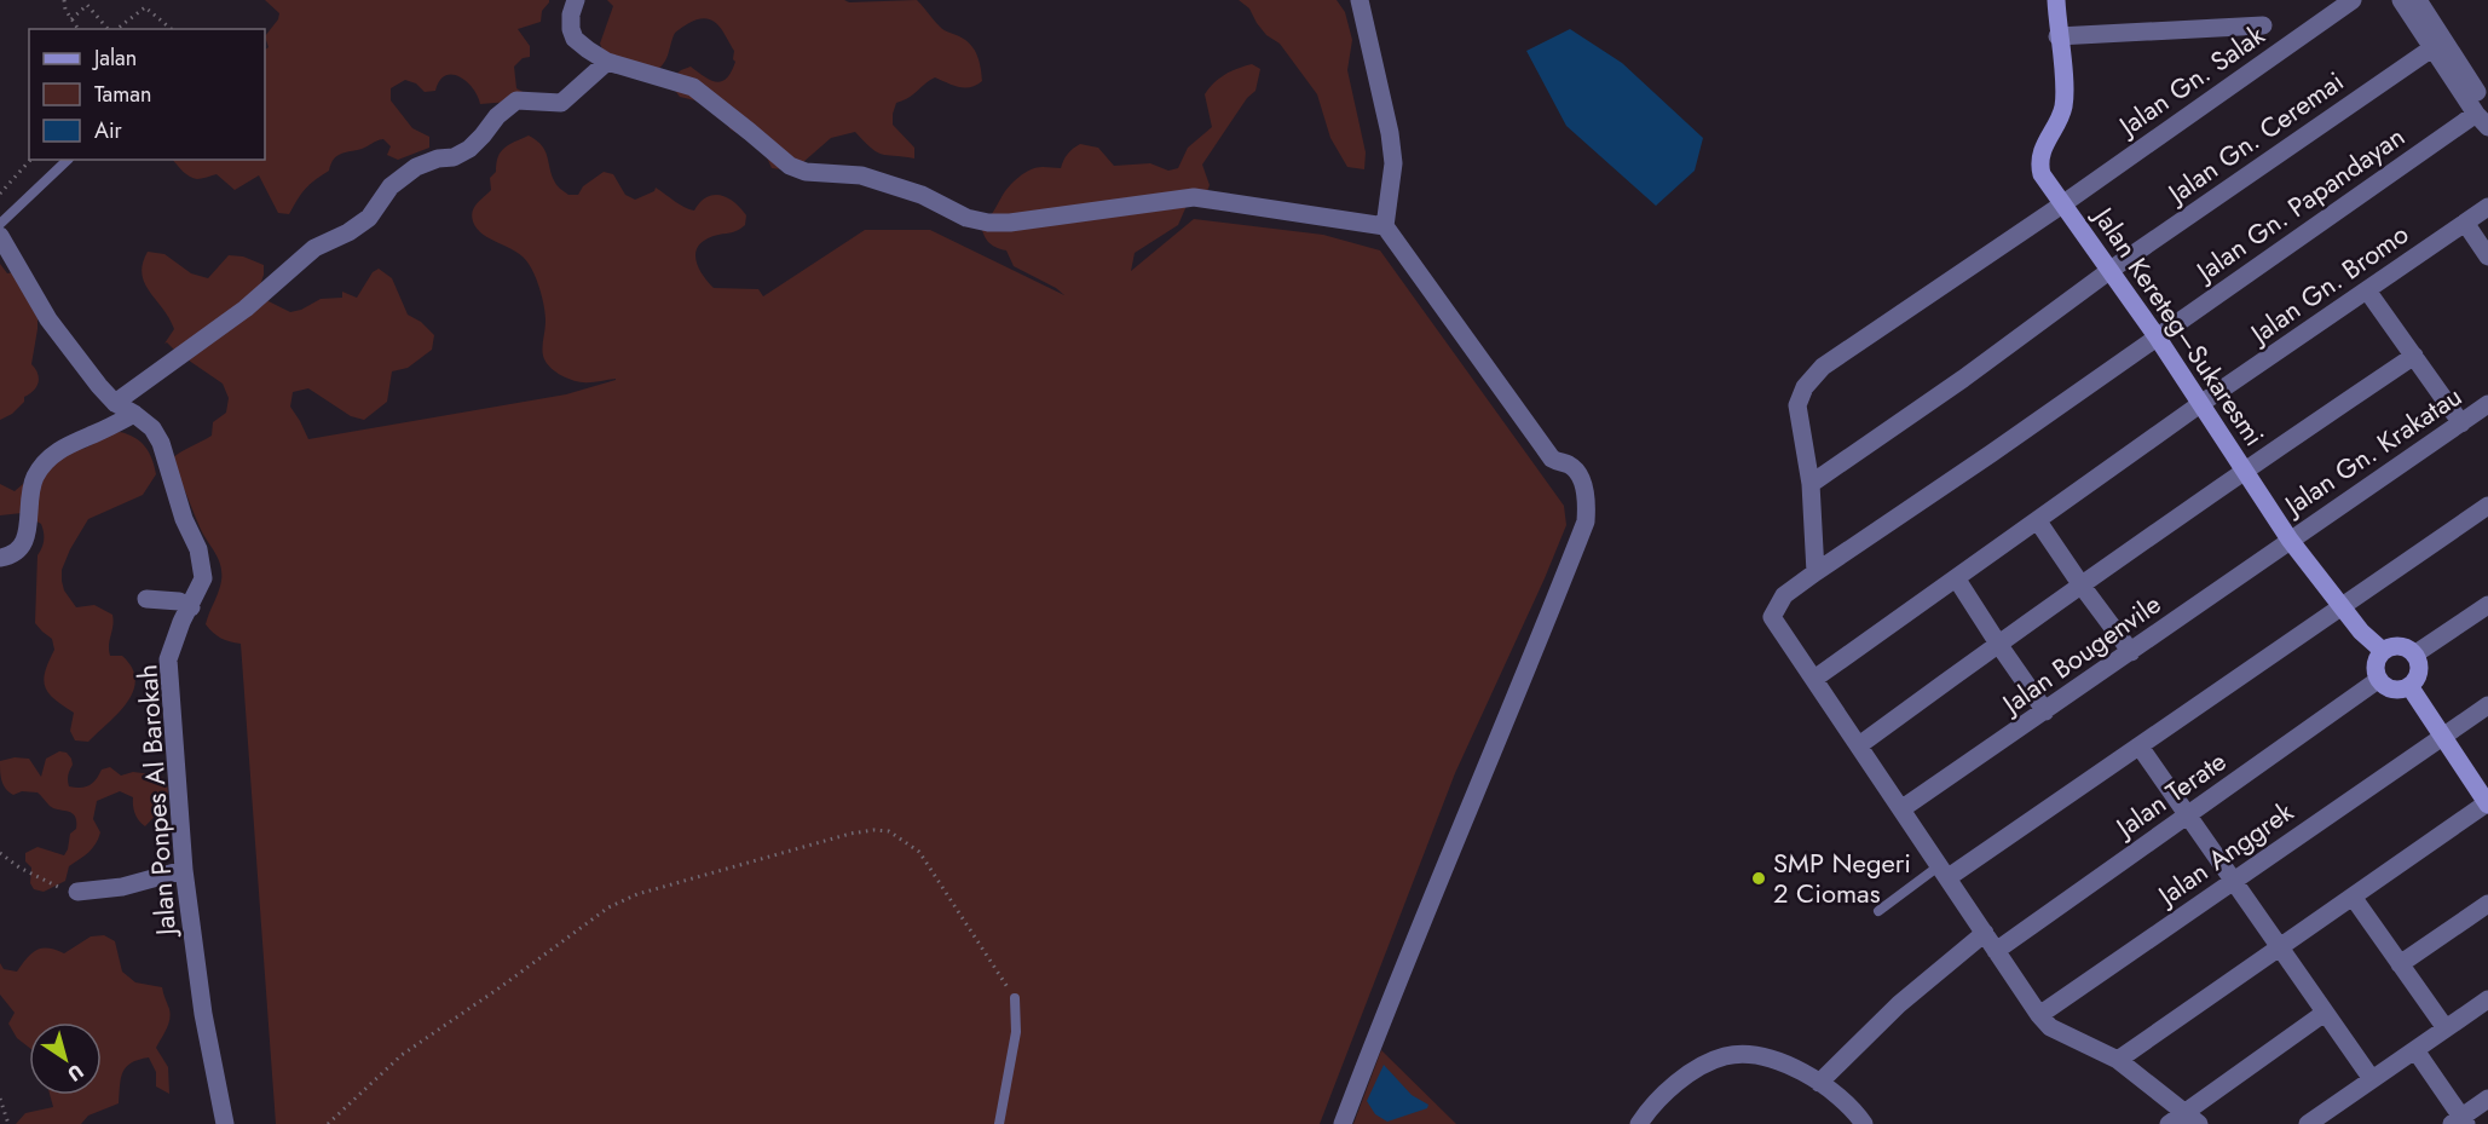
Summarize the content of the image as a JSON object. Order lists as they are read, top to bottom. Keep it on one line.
{"streets":{"street":["Jalan Gn. Salak","Jalan Gn. Ceremai","Jalan Gn. Papandayan","Jalan Gn. Bromo","Jalan Kereteg–Sukaresmi","Jalan Gn. Krakatau","Jalan Bougenvile","Jalan Terate","Jalan Ponpes Al Barokah","Jalan Anggrek"]},"crossings":[["Jalan Gn. Salak","Jalan Gn. Ceremai"],["Jalan Gn. Salak","Jalan Gn. Papandayan"],["Jalan Gn. Salak","Jalan Kereteg–Sukaresmi"],["Jalan Gn. Ceremai","Jalan Kereteg–Sukaresmi"],["Jalan Gn. Papandayan","Jalan Gn. Bromo"],["Jalan Gn. Papandayan","Jalan Kereteg–Sukaresmi"],["Jalan Gn. Bromo","Jalan Kereteg–Sukaresmi"],["Jalan Kereteg–Sukaresmi","Jalan Gn. Krakatau"],["Jalan Kereteg–Sukaresmi","Jalan Bougenvile"],["Jalan Kereteg–Sukaresmi","Jalan Terate"],["Jalan Gn. Krakatau","Jalan Bougenvile"]],"places":["SMP Negeri 2 Ciomas"],"legend":["Jalan","Taman","Air"],"north":"bottom right"}
